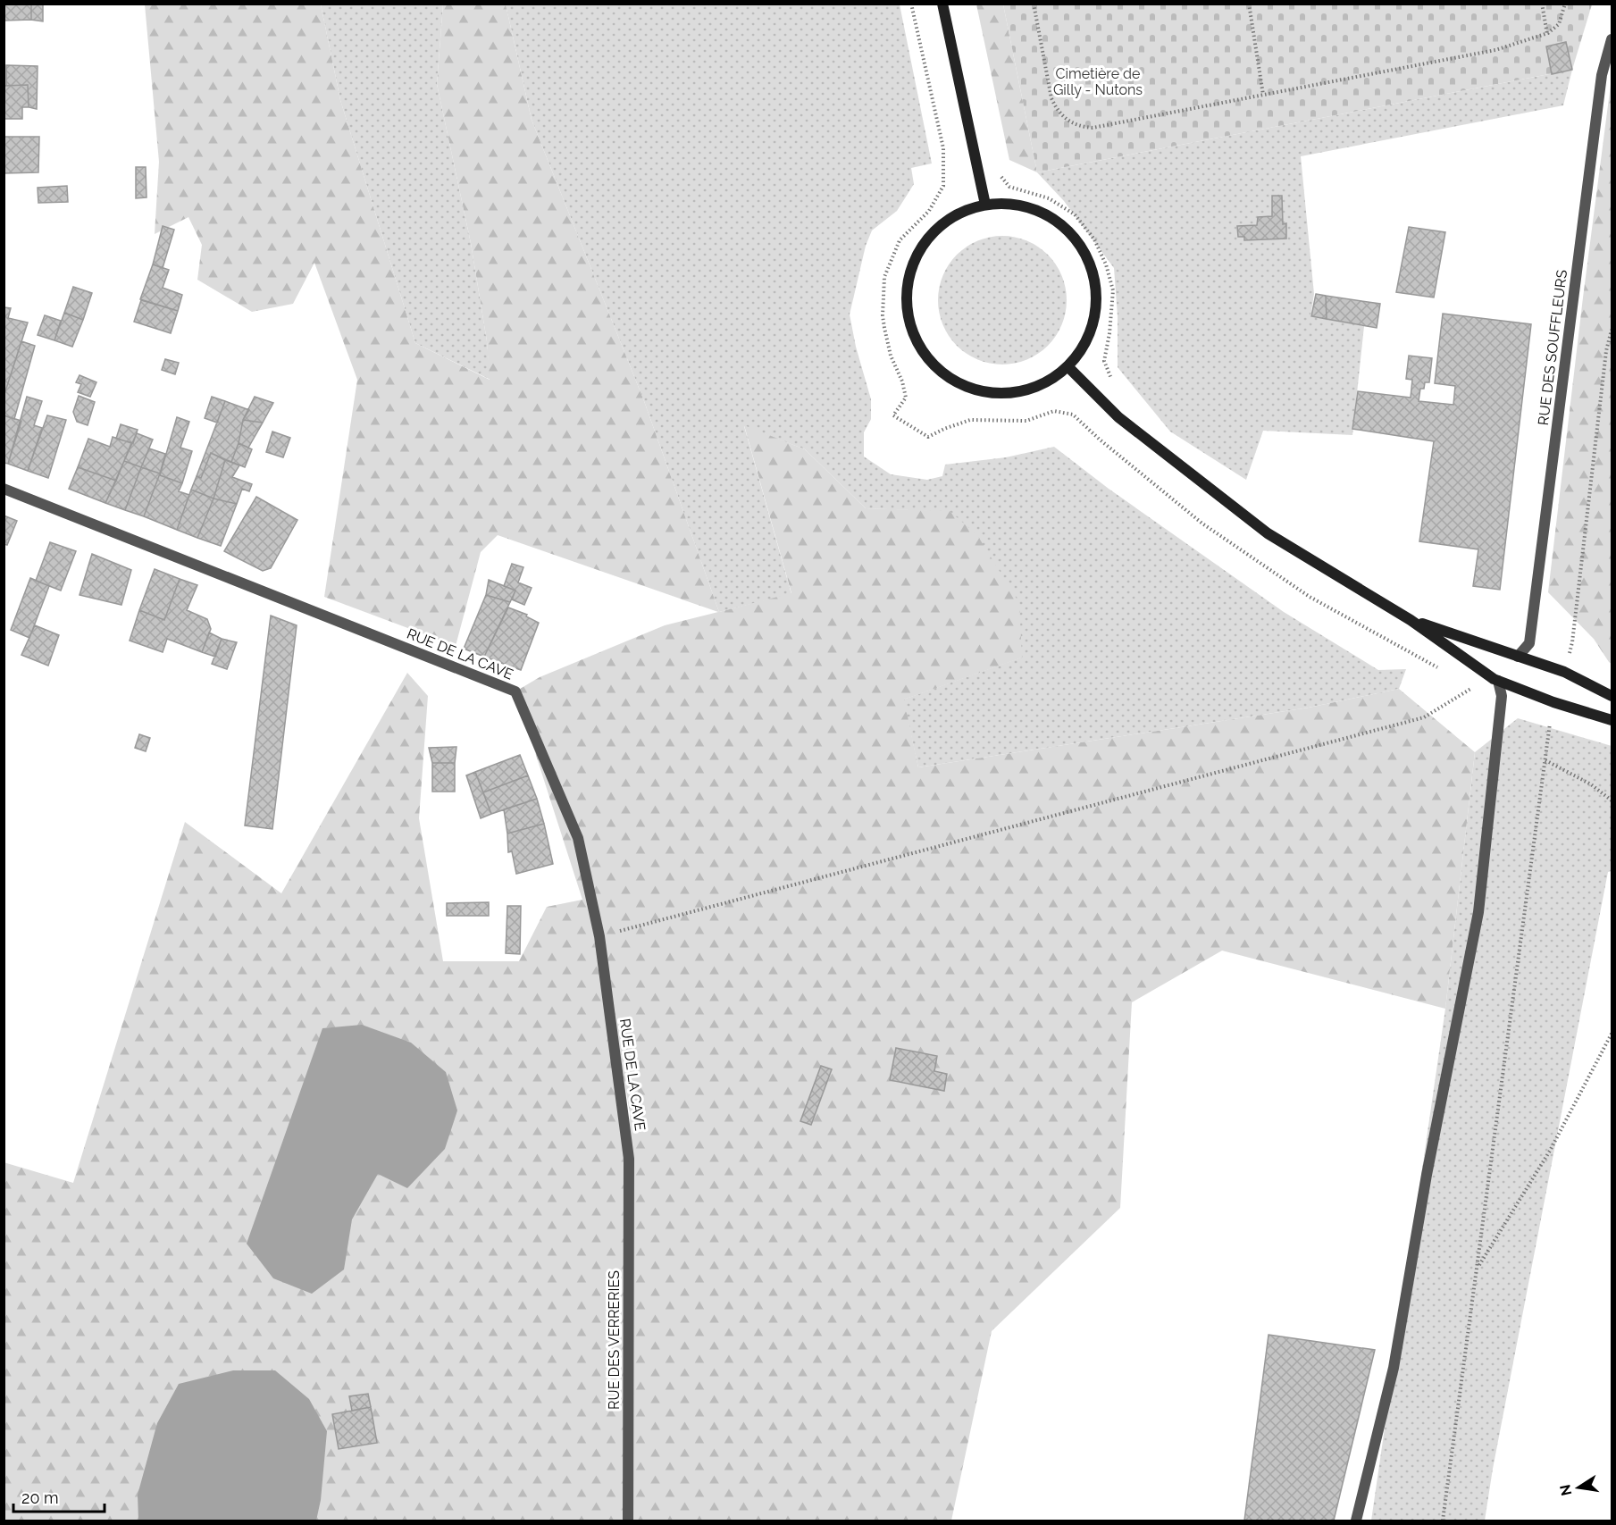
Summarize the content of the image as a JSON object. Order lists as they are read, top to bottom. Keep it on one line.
{"streets":{"street":["RUE DES SOUFFLEURS","RUE DE LA CAVE","RUE DES VERRERIES"]},"crossings":[["RUE DE LA CAVE","RUE DES VERRERIES"]],"parks":["Cimetière de Gilly - Nutons"],"scale_bar":"20 m","north":"left"}
